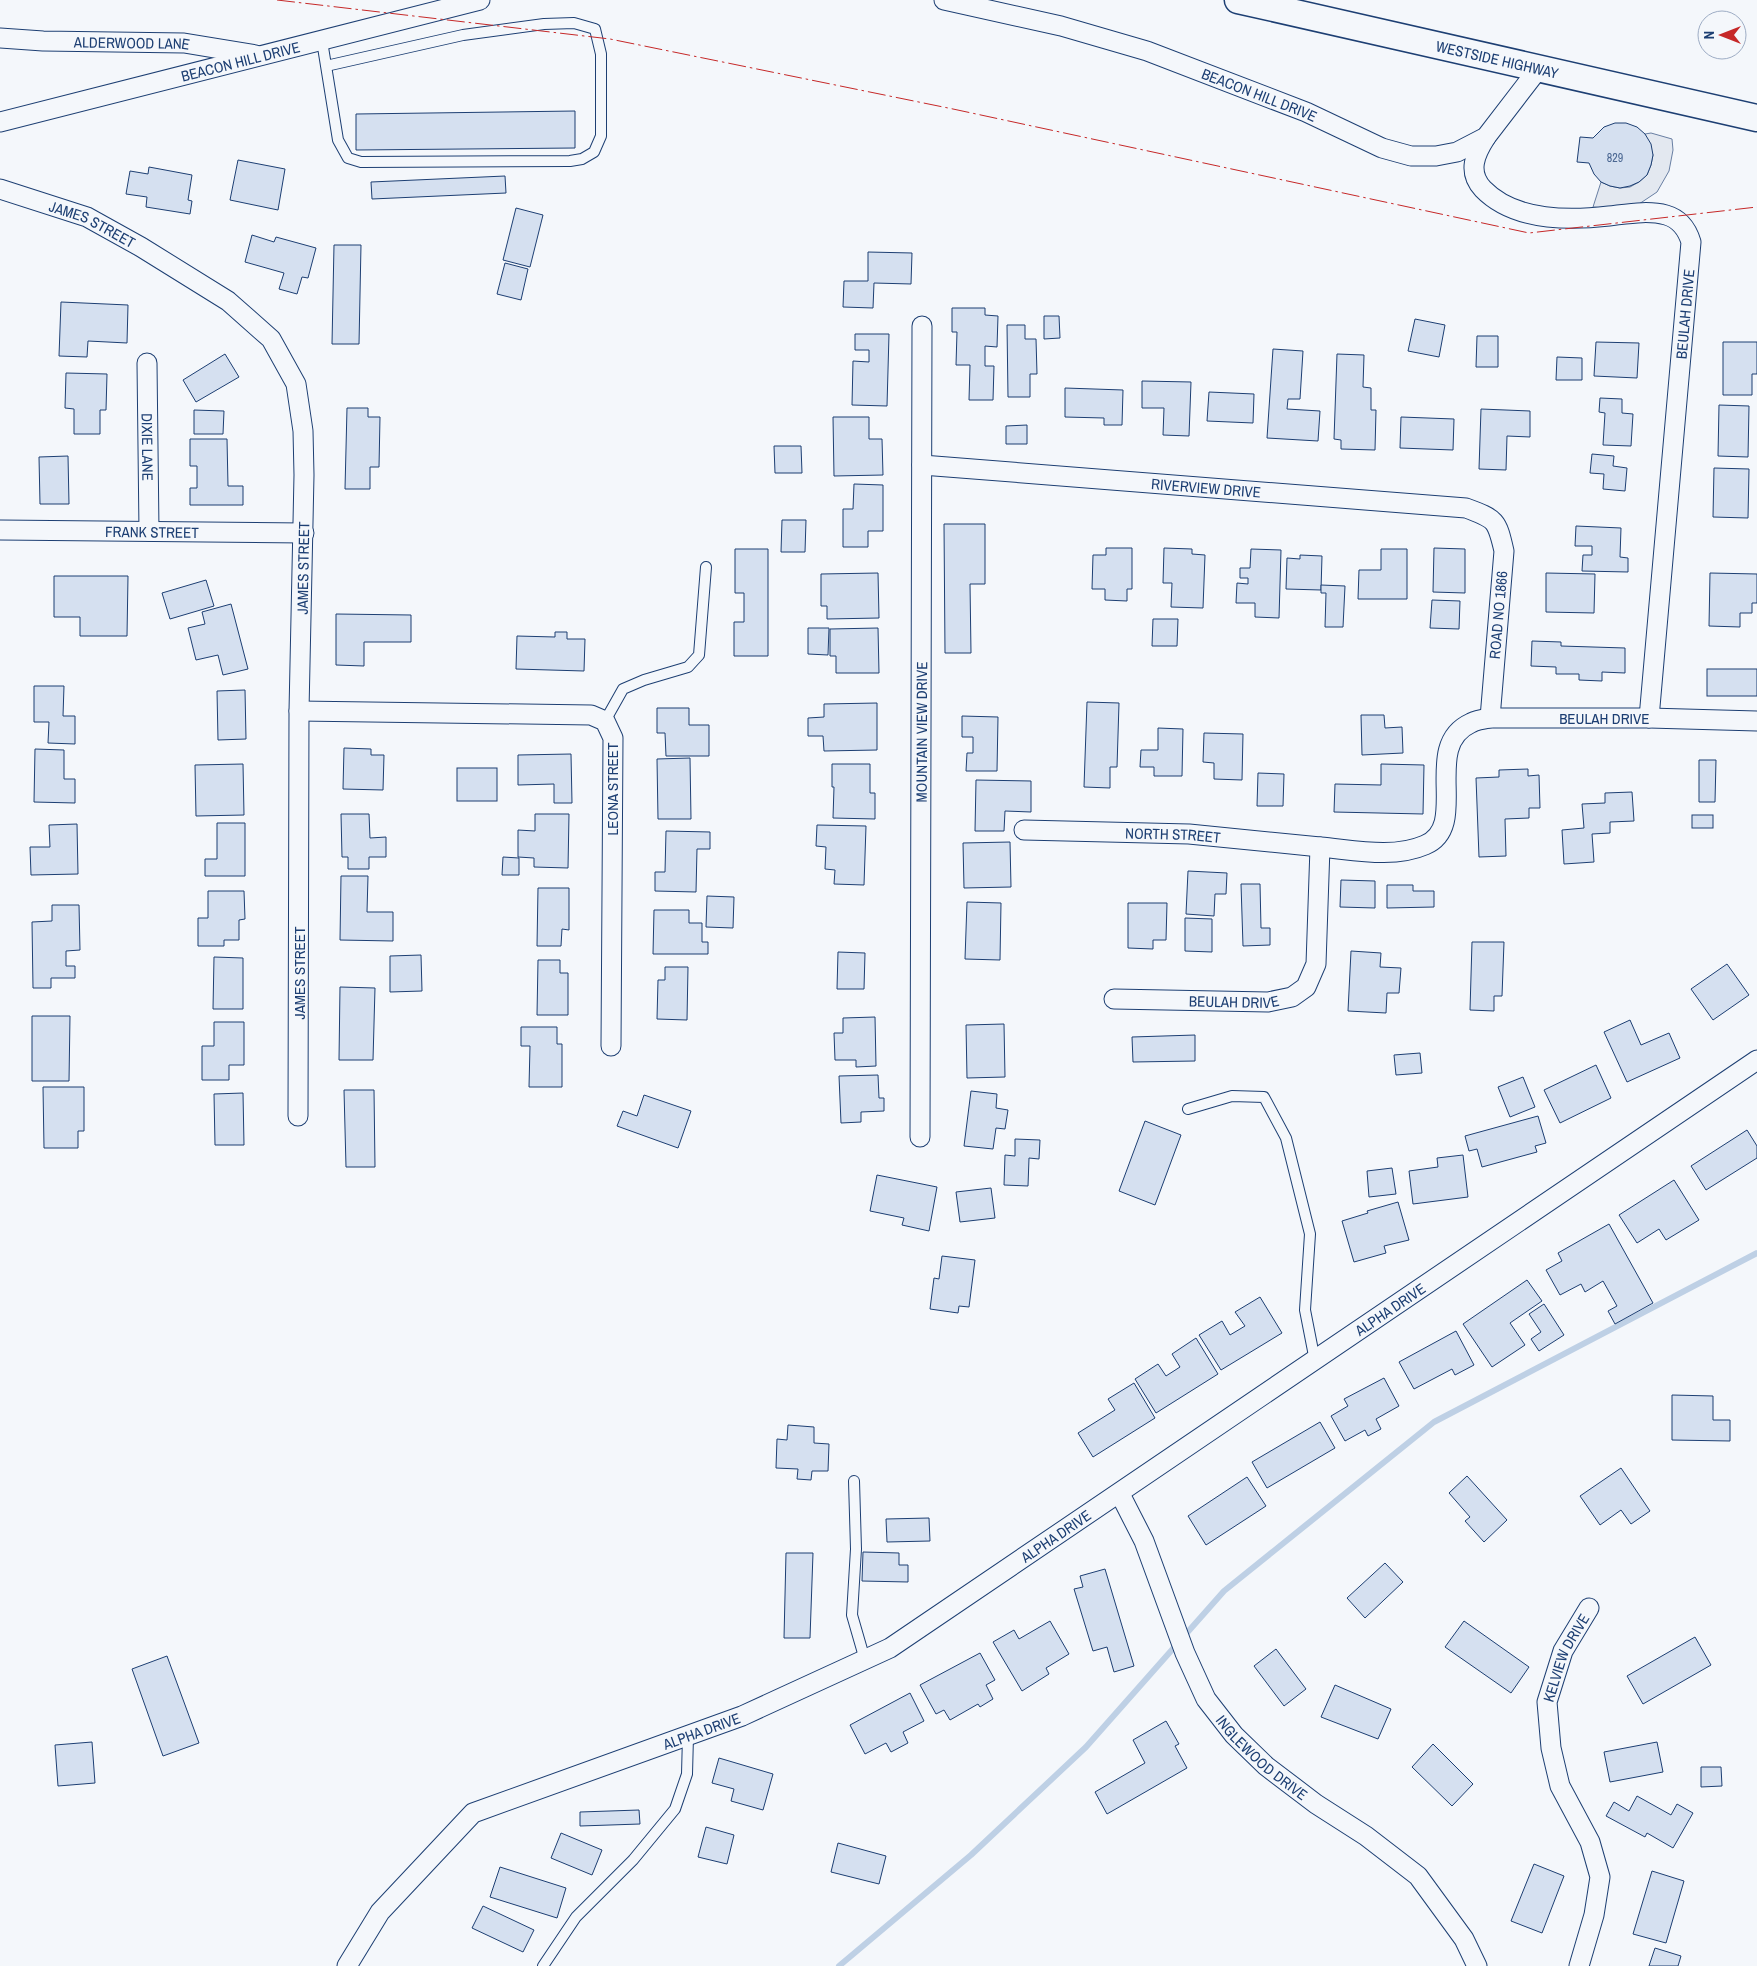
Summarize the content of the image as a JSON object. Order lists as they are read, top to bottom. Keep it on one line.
{"streets":{"main road":["WESTSIDE HIGHWAY"],"street":["ALDERWOOD LANE","BEACON HILL DRIVE","JAMES STREET","BEULAH DRIVE","DIXIE LANE","RIVERVIEW DRIVE","FRANK STREET","ROAD NO 1866","MOUNTAIN VIEW DRIVE","LEONA STREET","NORTH STREET","ALPHA DRIVE","KELVIEW DRIVE","INGLEWOOD DRIVE"]},"crossings":[["ALDERWOOD LANE","BEACON HILL DRIVE"],["WESTSIDE HIGHWAY","BEACON HILL DRIVE"],["BEACON HILL DRIVE","BEULAH DRIVE"],["JAMES STREET","FRANK STREET"],["JAMES STREET","LEONA STREET"],["BEULAH DRIVE","ROAD NO 1866"],["BEULAH DRIVE","NORTH STREET"],["DIXIE LANE","FRANK STREET"],["RIVERVIEW DRIVE","ROAD NO 1866"],["RIVERVIEW DRIVE","MOUNTAIN VIEW DRIVE"],["ALPHA DRIVE","INGLEWOOD DRIVE"]],"house_numbers":["829"],"north":"left"}
